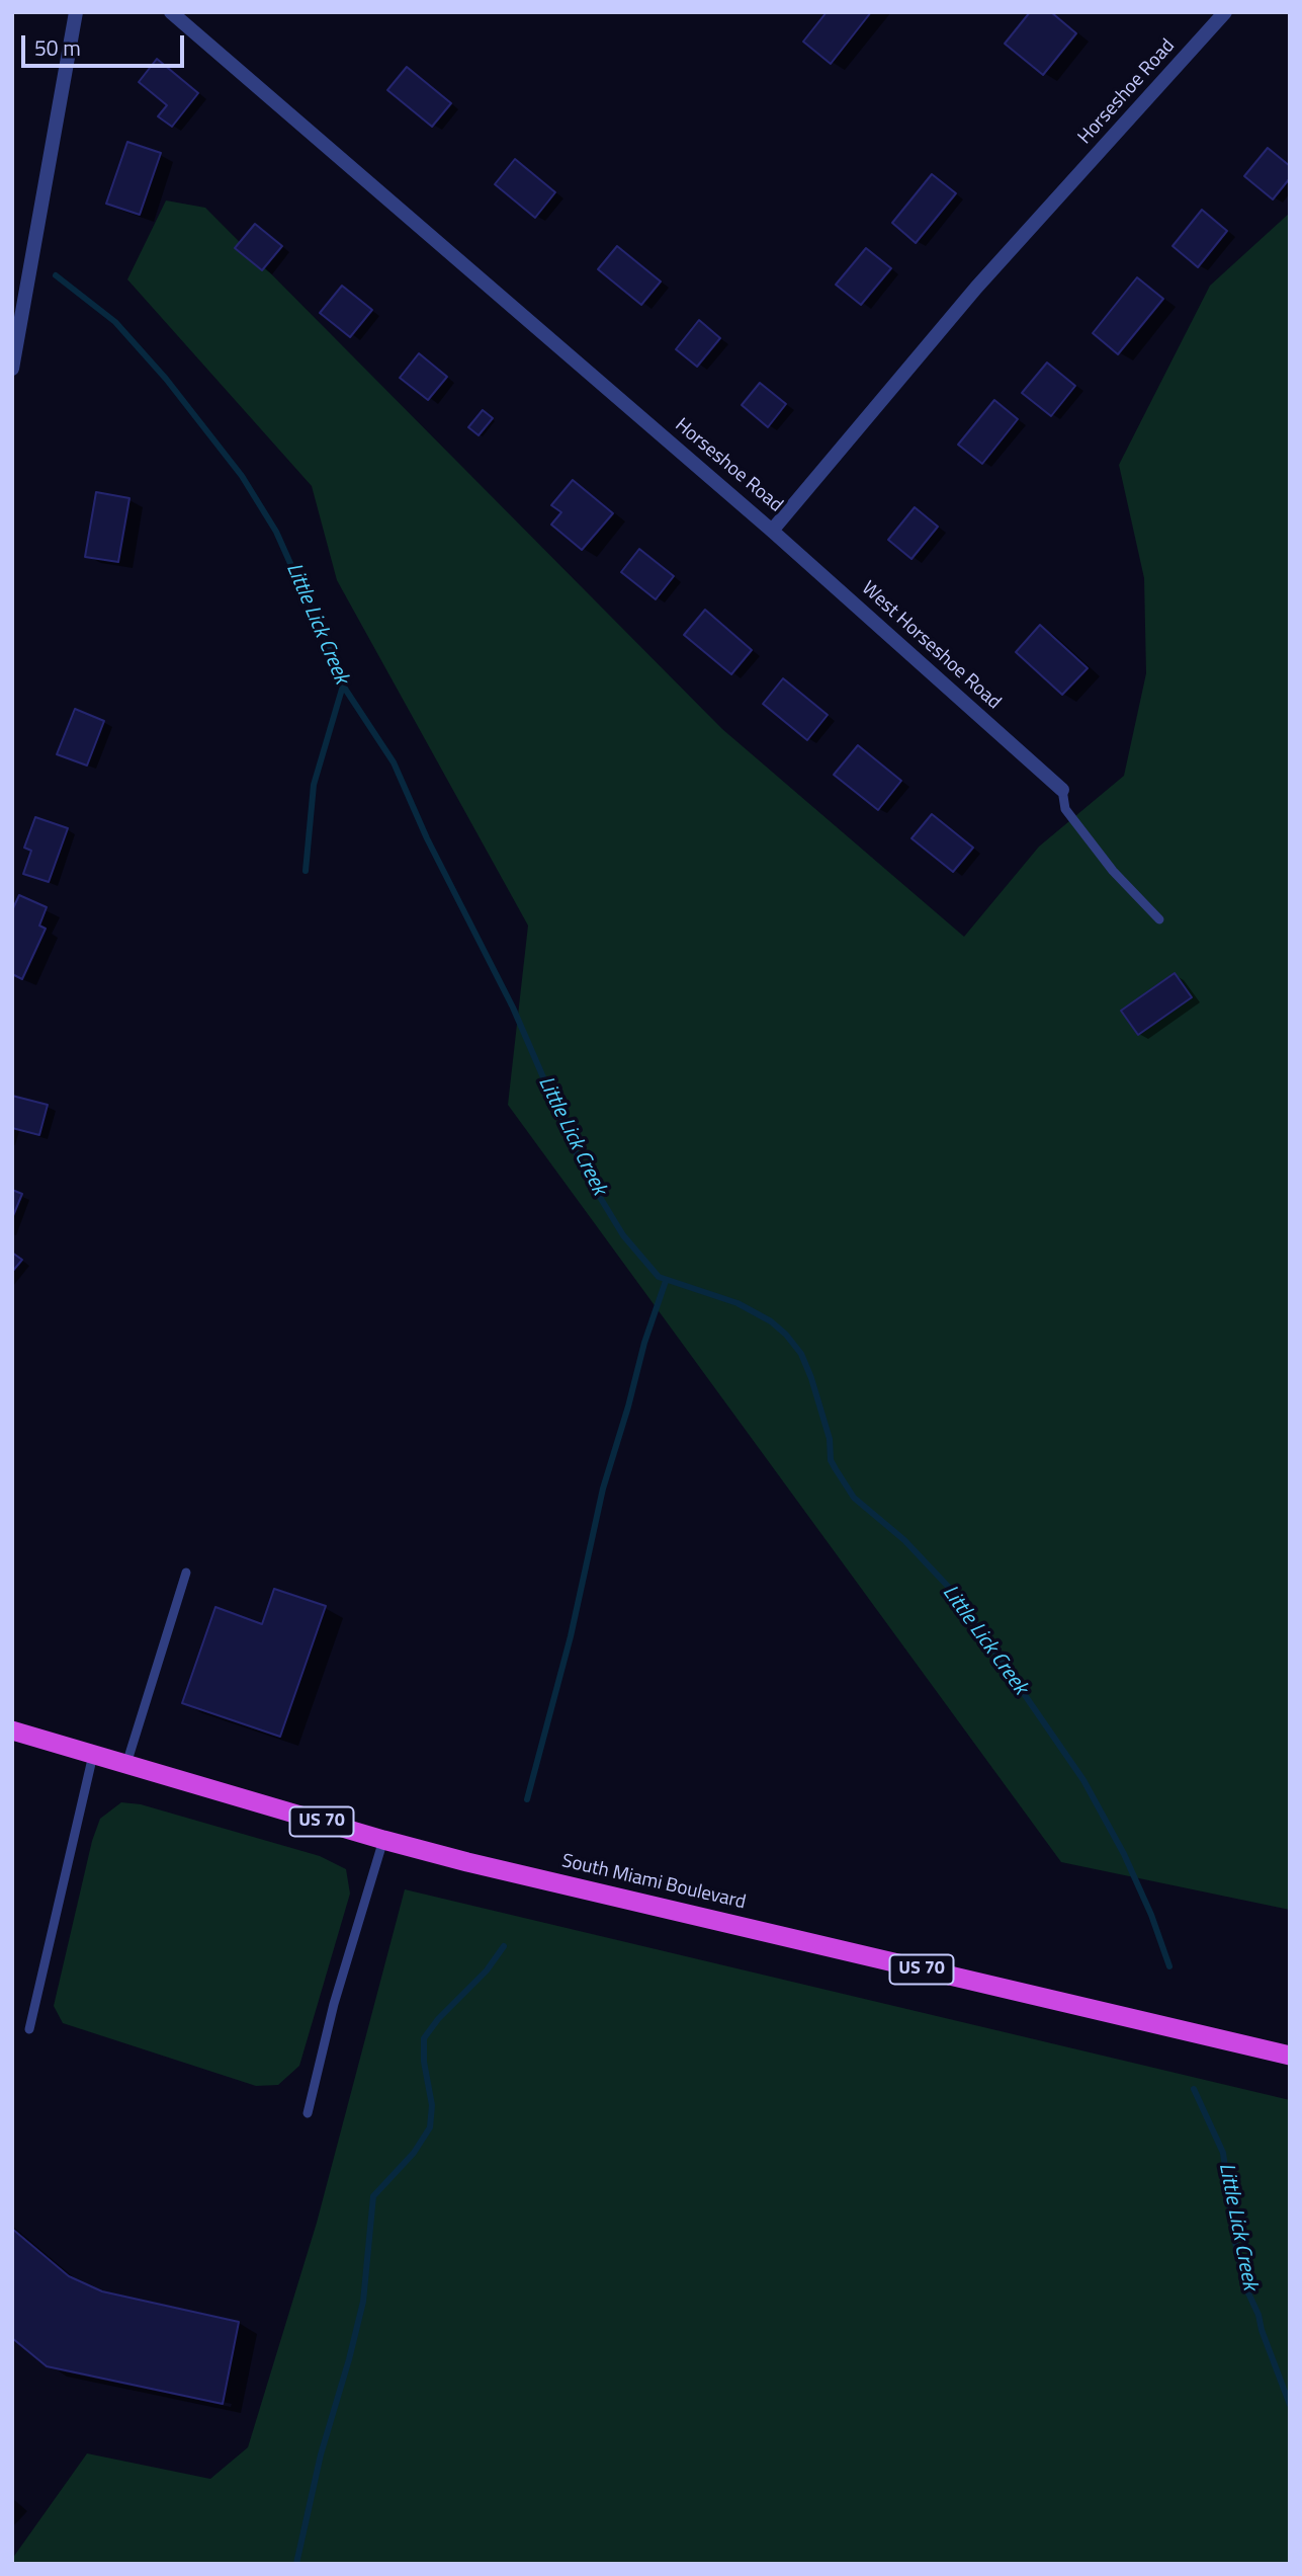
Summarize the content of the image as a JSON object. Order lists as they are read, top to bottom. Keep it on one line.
{"streets":{"highway":["US 70","South Miami Boulevard"],"street":["Horseshoe Road","West Horseshoe Road"]},"crossings":[["Horseshoe Road","West Horseshoe Road"]],"water":["Little Lick Creek"],"scale_bar":"50 m"}
